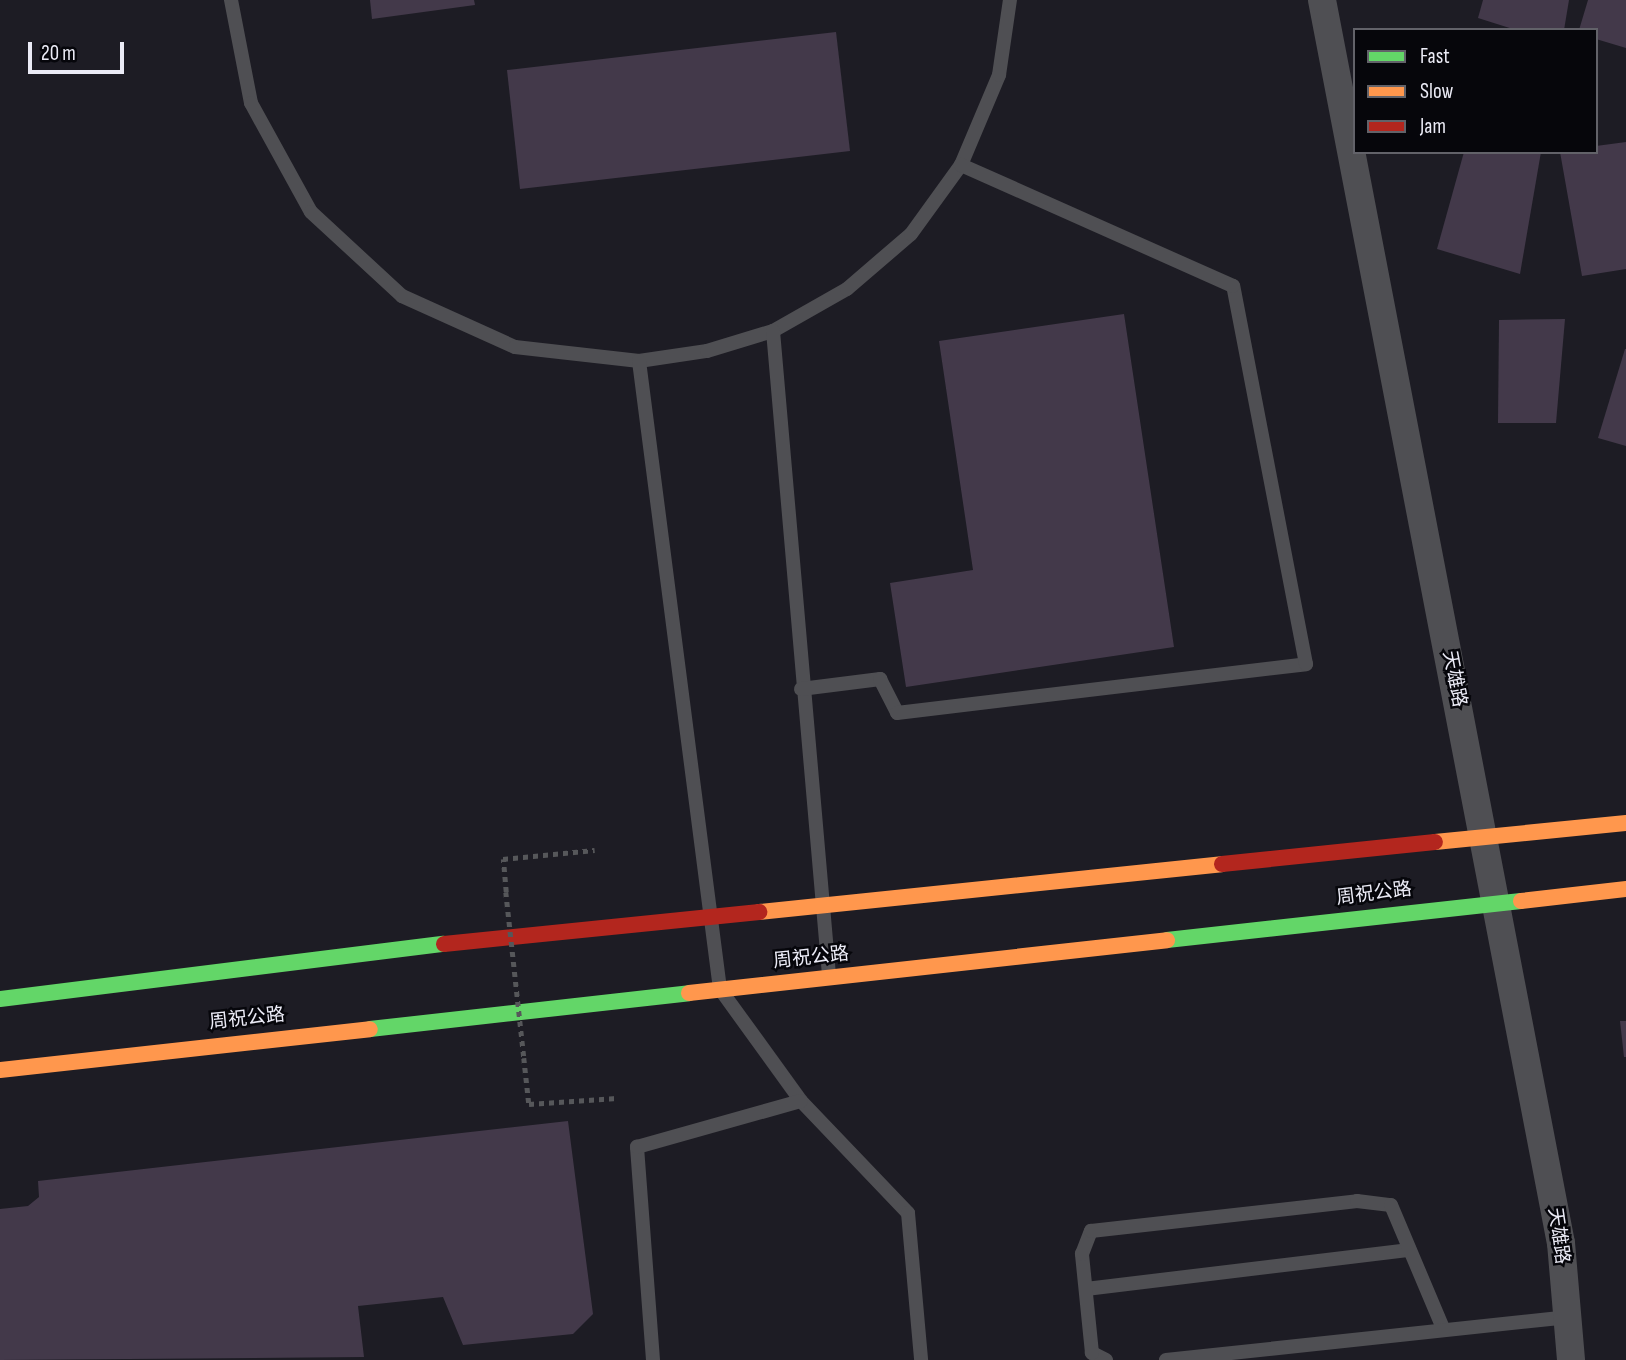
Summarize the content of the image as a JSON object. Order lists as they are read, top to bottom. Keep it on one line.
{"streets":{"street":["天雄路","周祝公路"]},"crossings":[["天雄路","周祝公路"]],"legend":["Fast","Slow","Jam"],"scale_bar":"20 m"}
